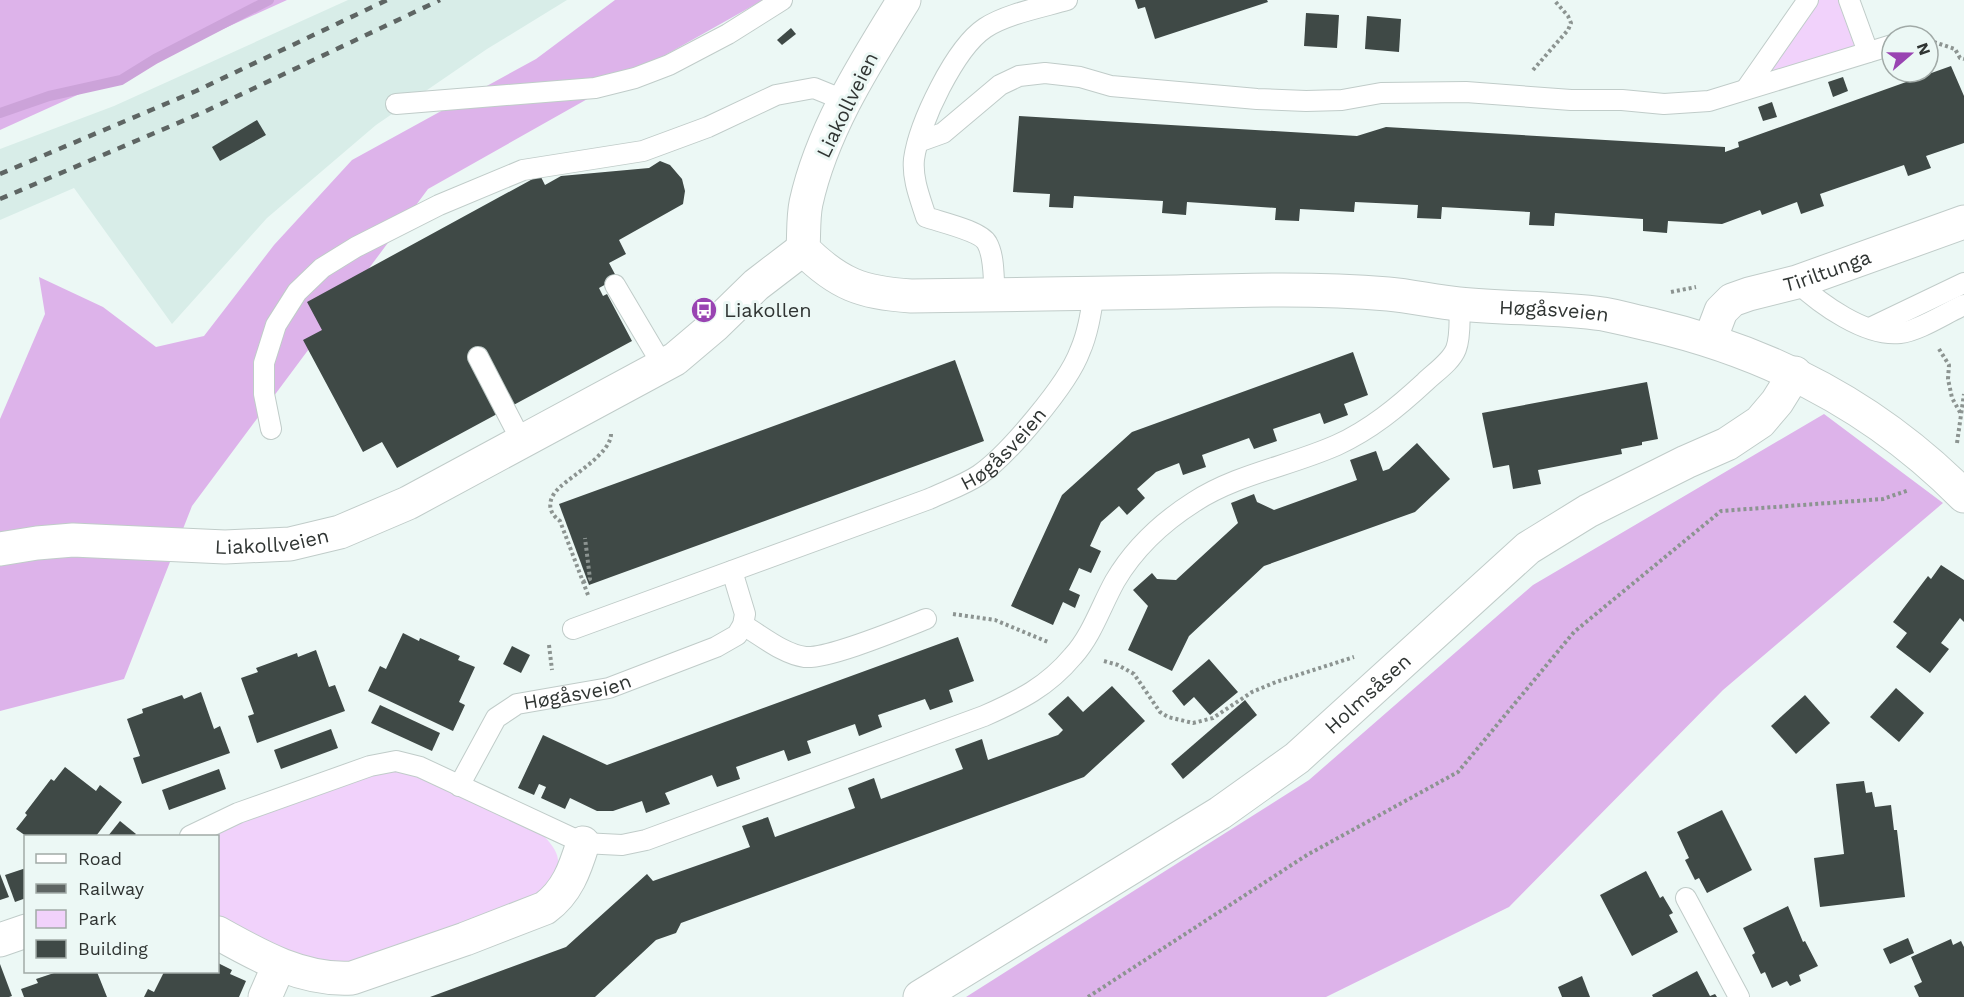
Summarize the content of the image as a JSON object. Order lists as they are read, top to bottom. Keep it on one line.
{"streets":{"street":["Liakollveien","Tiriltunga","Høgåsveien","Holmsåsen"]},"crossings":[["Liakollveien","Høgåsveien"],["Tiriltunga","Høgåsveien"],["Høgåsveien","Holmsåsen"]],"places":{"bus stop":["Liakollen"]},"legend":["Road","Railway","Park","Building"],"north":"right"}
